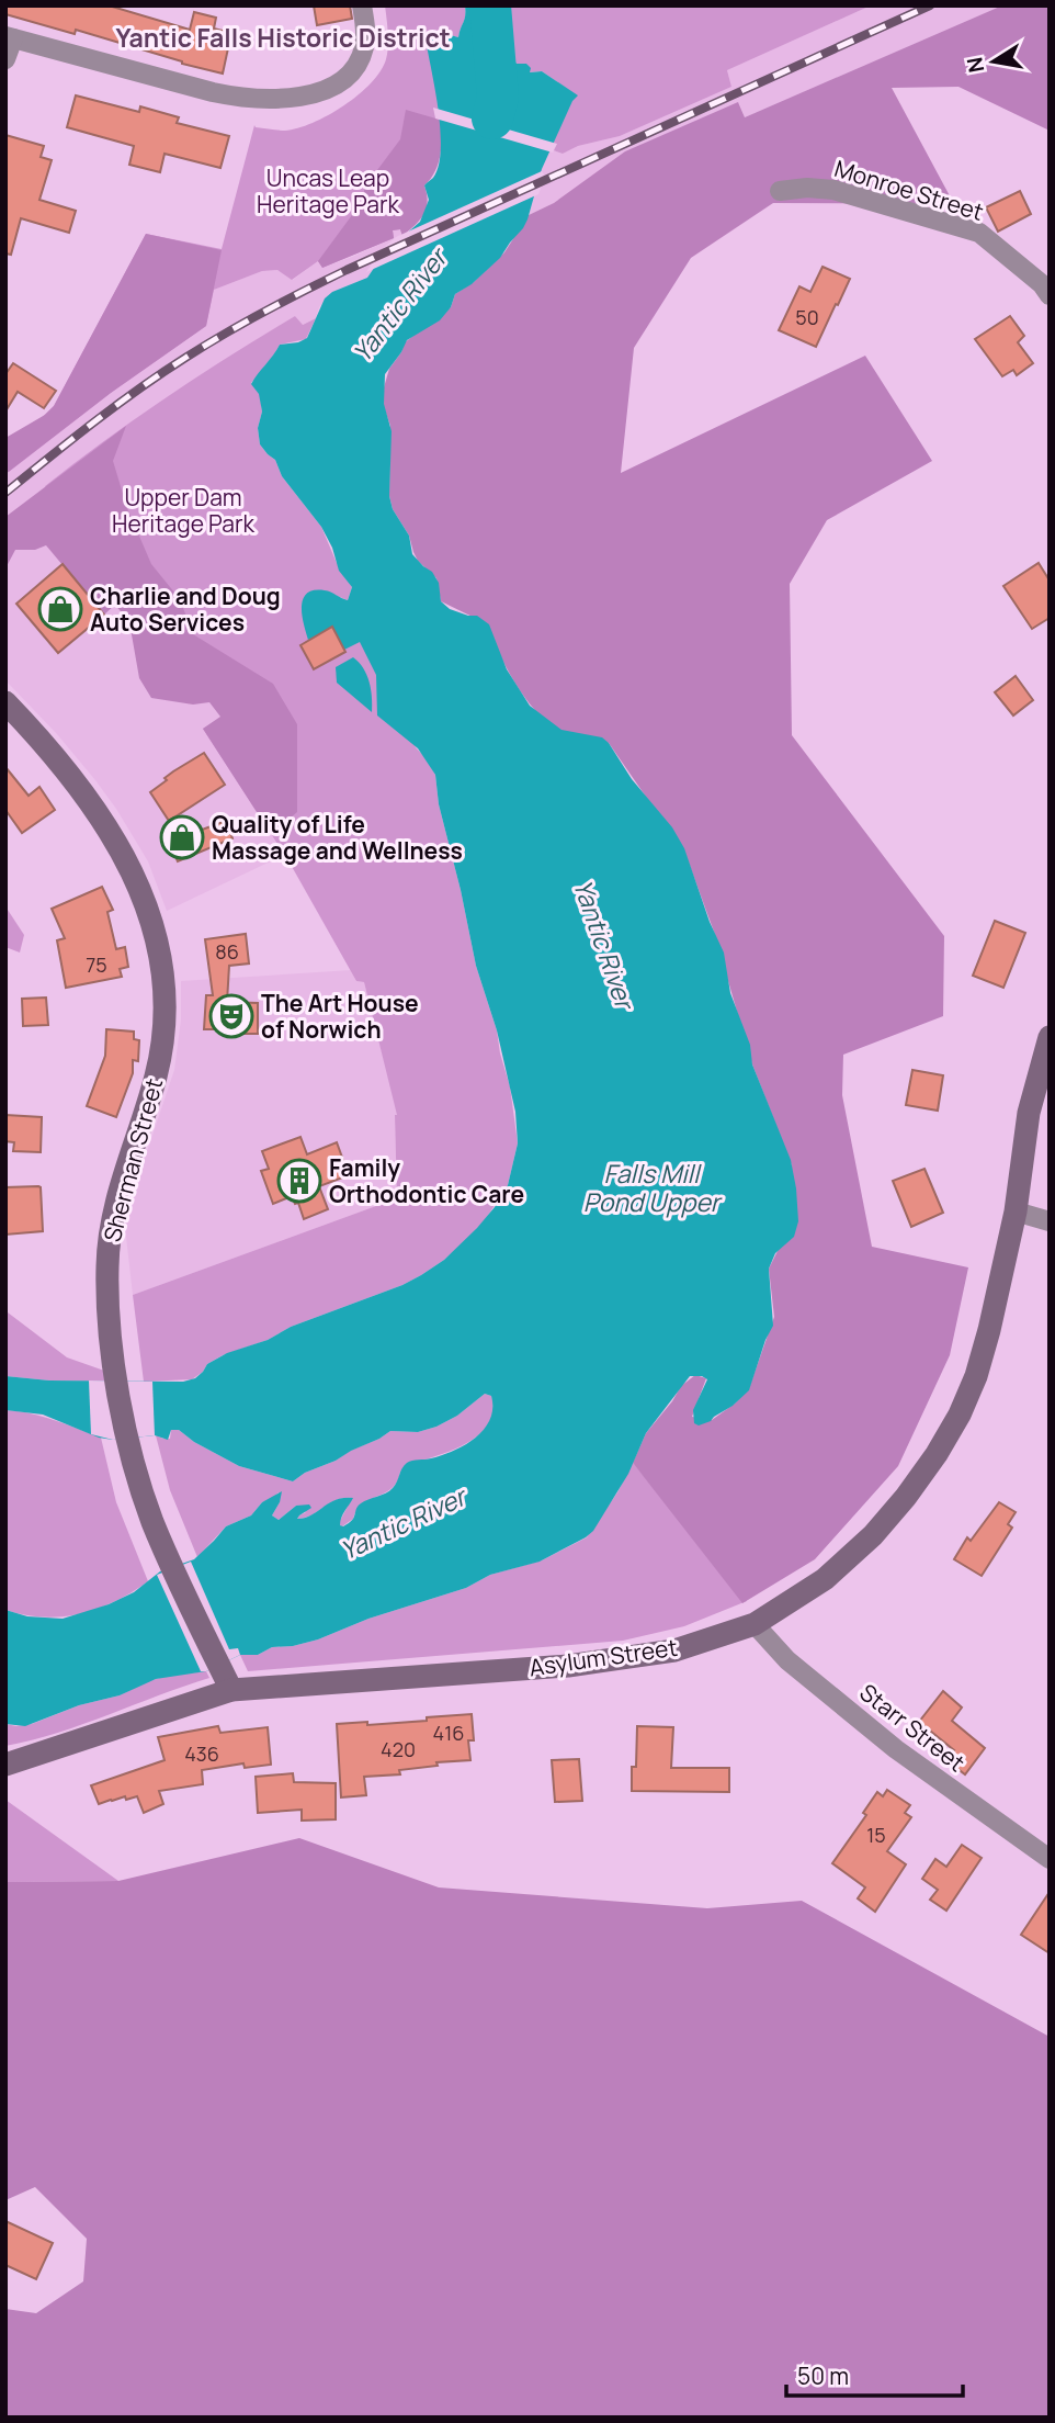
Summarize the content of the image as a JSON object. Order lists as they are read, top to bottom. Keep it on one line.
{"streets":{"street":["Monroe Street","Sherman Street","Asylum Street","Starr Street"]},"crossings":[["Sherman Street","Asylum Street"],["Asylum Street","Starr Street"]],"districts":["Yantic Falls Historic District"],"water":["Yantic River","Falls Mill Pond Upper"],"parks":["Uncas Leap Heritage Park","Upper Dam Heritage Park"],"places":{"shop":["Charlie and Doug Auto Services","Quality of Life Massage and Wellness"],"theatre":["The Art House of Norwich"],"building":["Family Orthodontic Care"]},"house_numbers":["50","86","75","416","420","436","15"],"scale_bar":"50 m","north":"left"}
